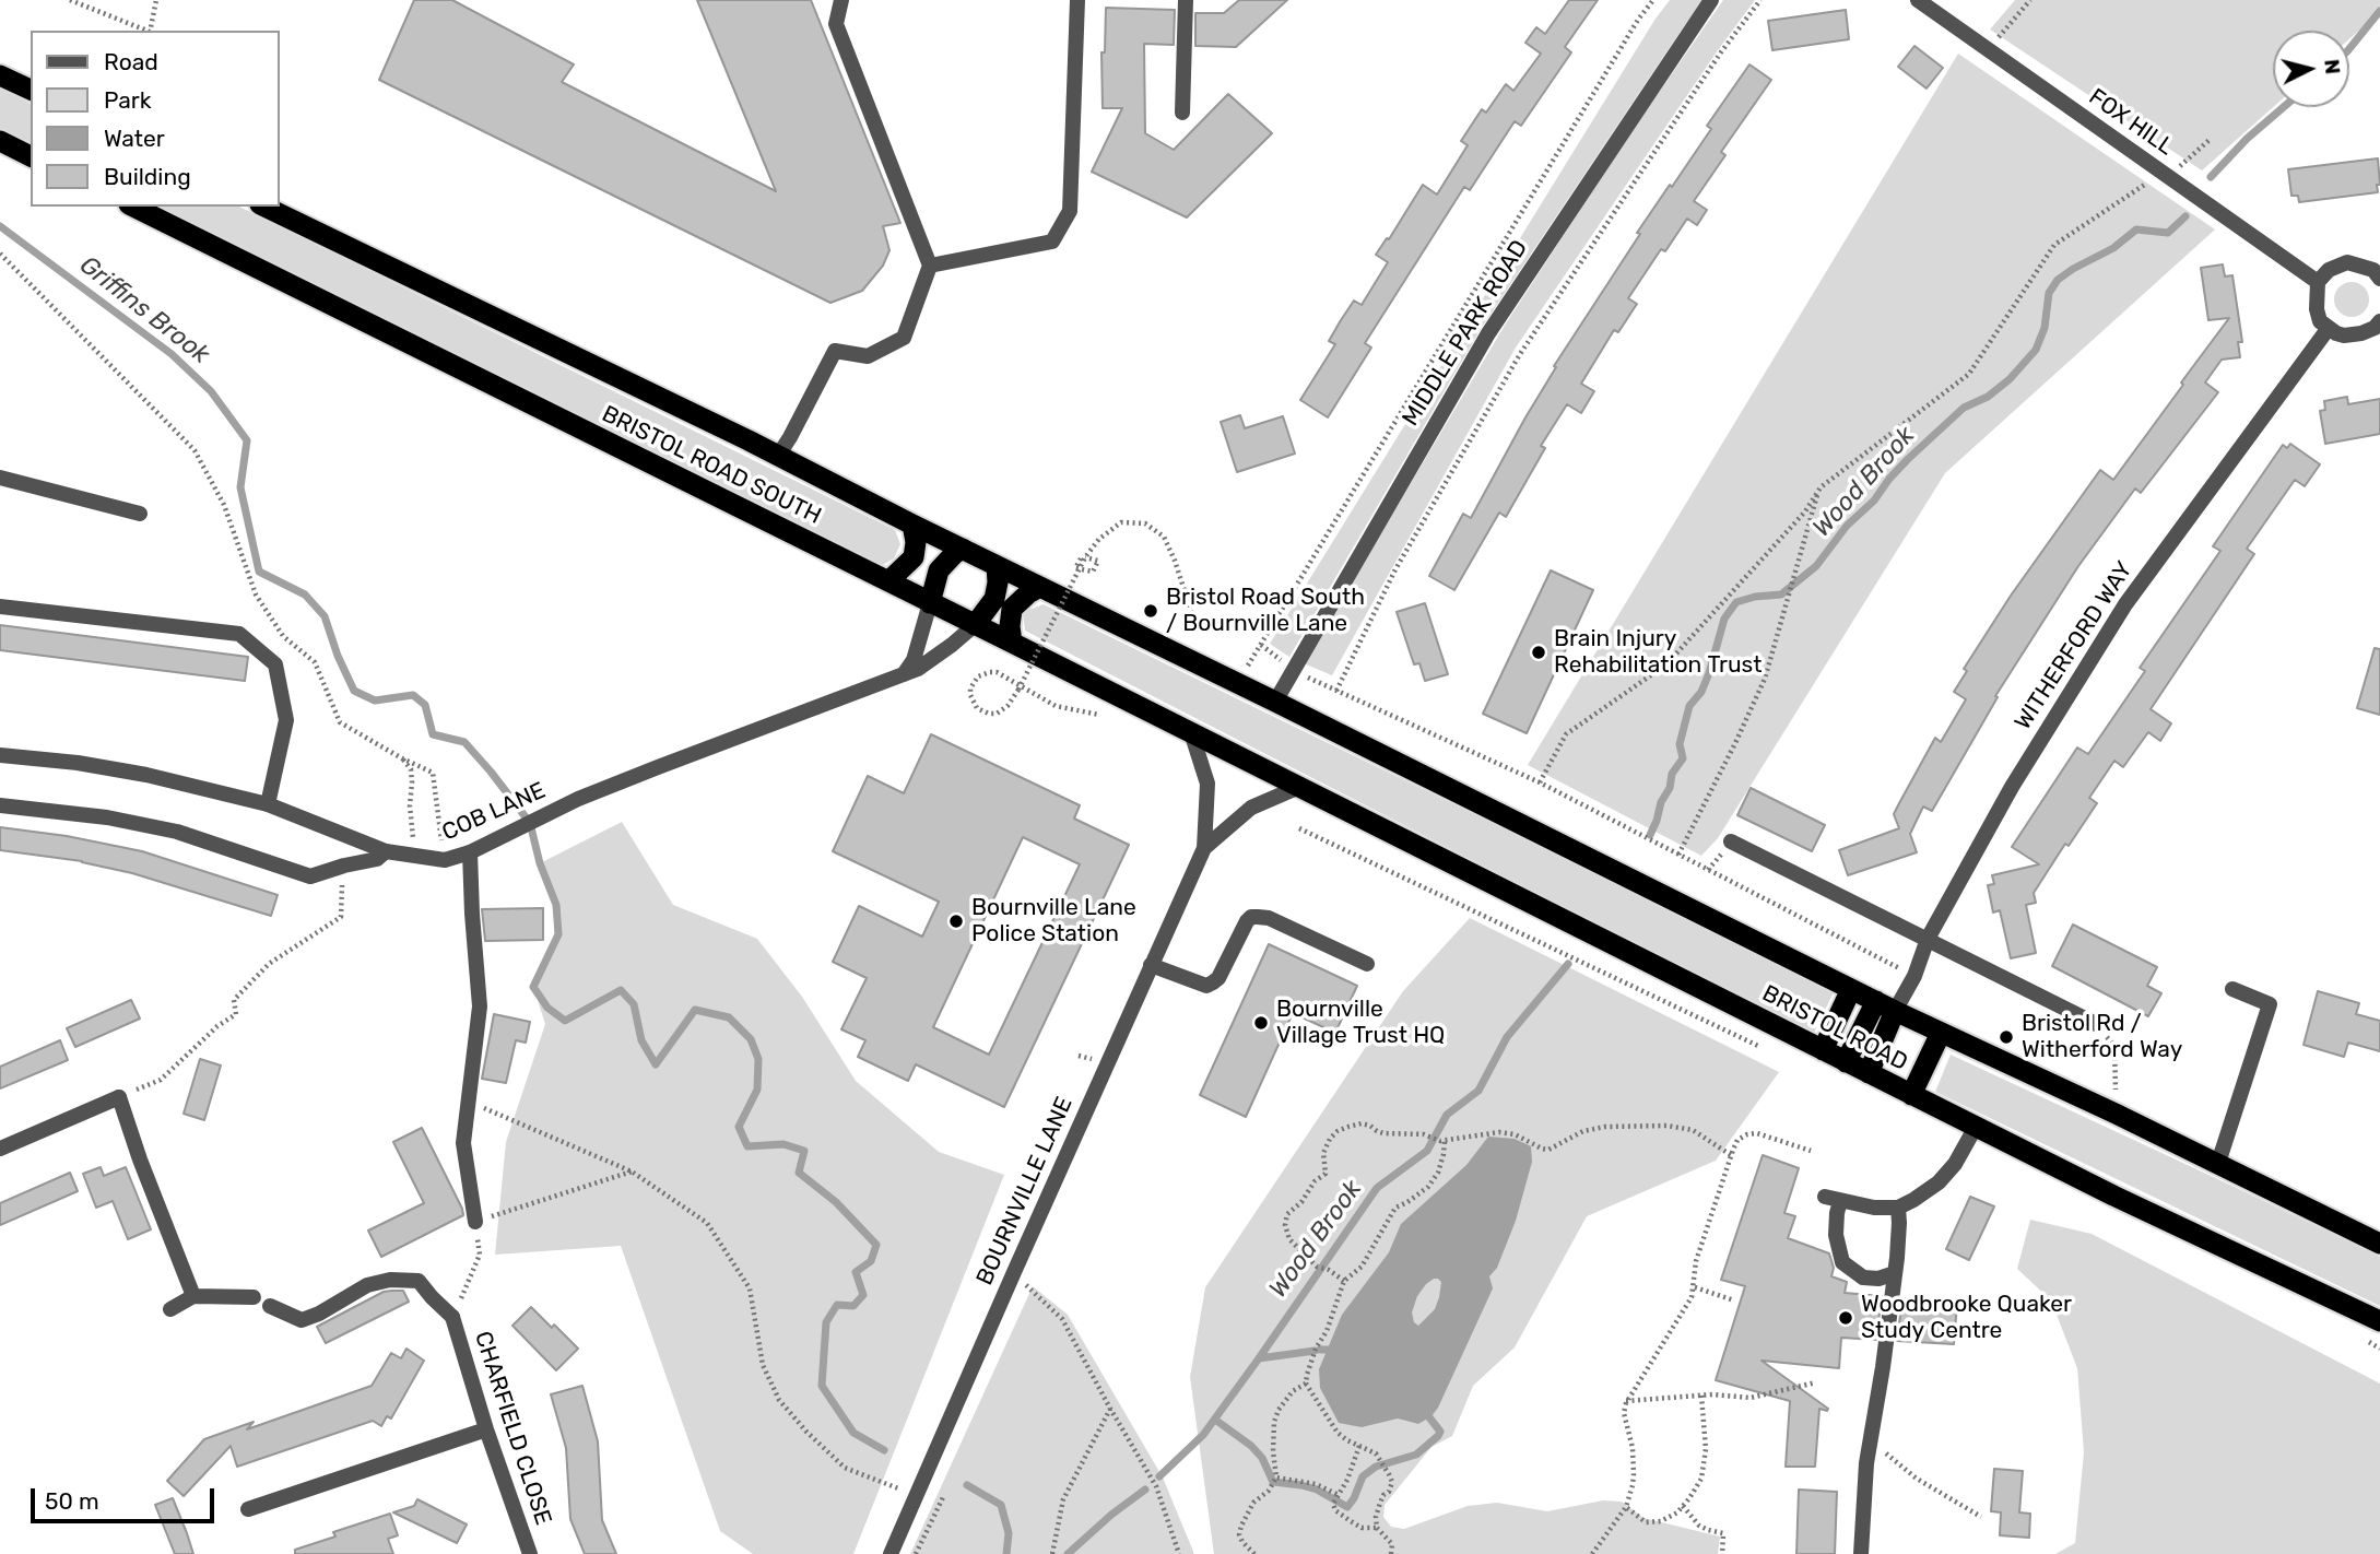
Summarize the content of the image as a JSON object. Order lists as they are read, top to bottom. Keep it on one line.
{"streets":{"highway":["BRISTOL ROAD SOUTH","BRISTOL ROAD"],"street":["FOX HILL","MIDDLE PARK ROAD","WITHERFORD WAY","COB LANE","BOURNVILLE LANE","CHARFIELD CLOSE"]},"crossings":[["MIDDLE PARK ROAD","BRISTOL ROAD SOUTH"],["MIDDLE PARK ROAD","BRISTOL ROAD"],["BRISTOL ROAD SOUTH","COB LANE"],["BRISTOL ROAD SOUTH","BRISTOL ROAD"],["BRISTOL ROAD SOUTH","BOURNVILLE LANE"],["WITHERFORD WAY","BRISTOL ROAD"],["BRISTOL ROAD","BOURNVILLE LANE"]],"water":["Griffins Brook","Wood Brook"],"places":["Bristol Road South / Bournville Lane","Brain Injury Rehabilitation Trust","Bournville Lane Police Station","Bournville Village Trust HQ","Bristol Rd / Witherford Way","Woodbrooke Quaker Study Centre"],"legend":["Road","Park","Water","Building"],"scale_bar":"50 m","north":"right"}
